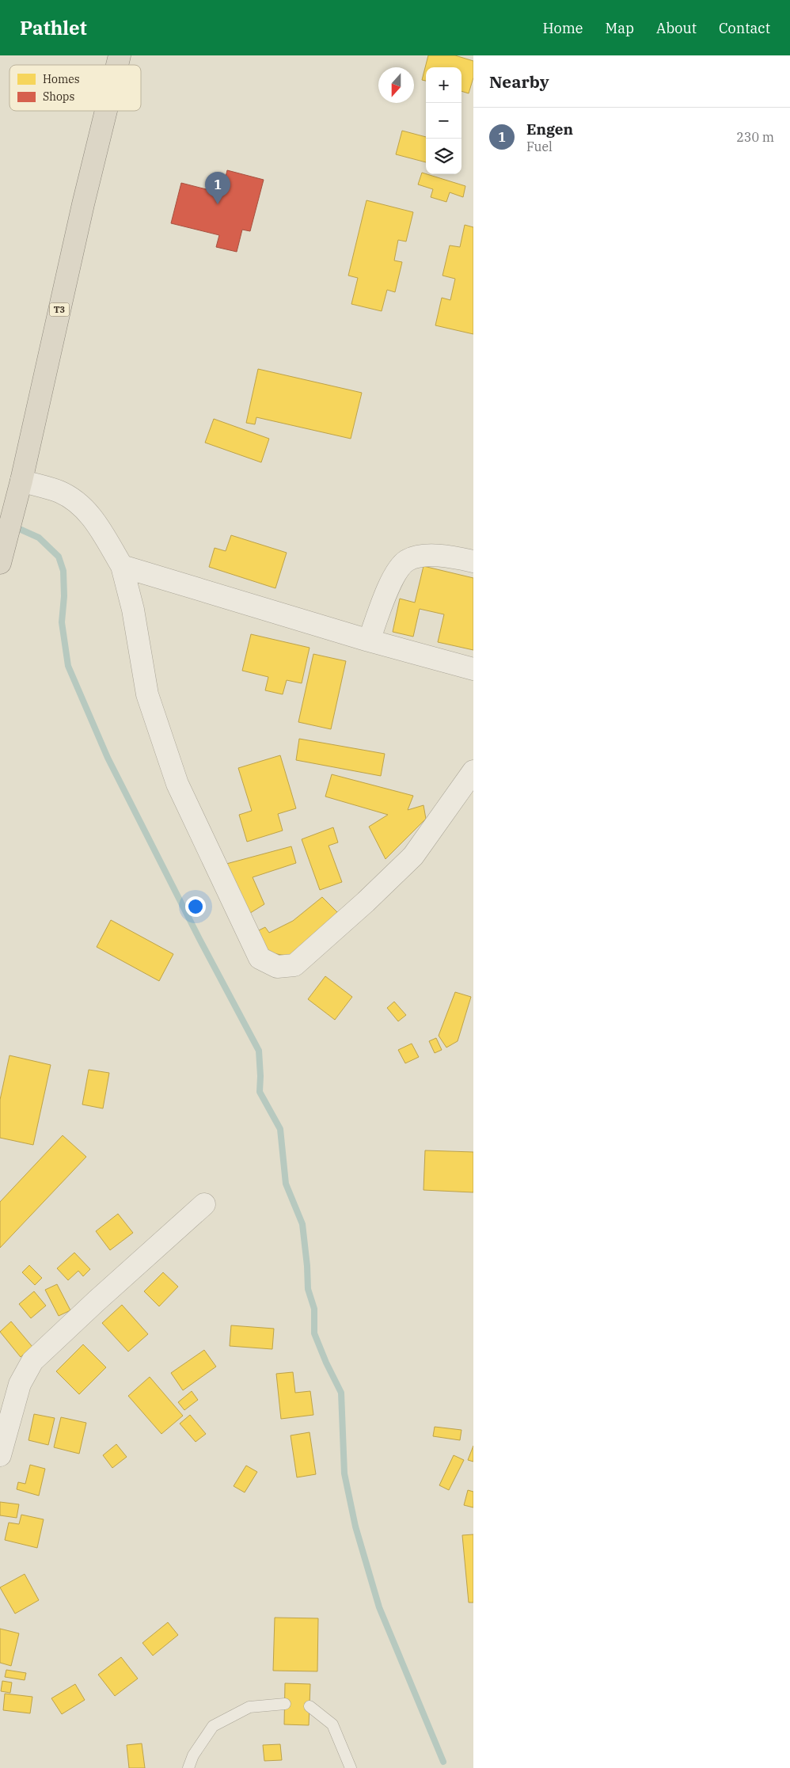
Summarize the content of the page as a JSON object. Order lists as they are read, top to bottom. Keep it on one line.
{"streets":{"highway":["T3"]},"legend":["Homes","Shops"],"north":"bottom","page":{"header":"Pathlet","nav":["Home","Map","About","Contact"],"heading":"Nearby","map_buttons":["+","−"],"list":[{"mark":"1","name":"Engen","note":"Fuel","value":"230 m"}],"pins":"1"}}
